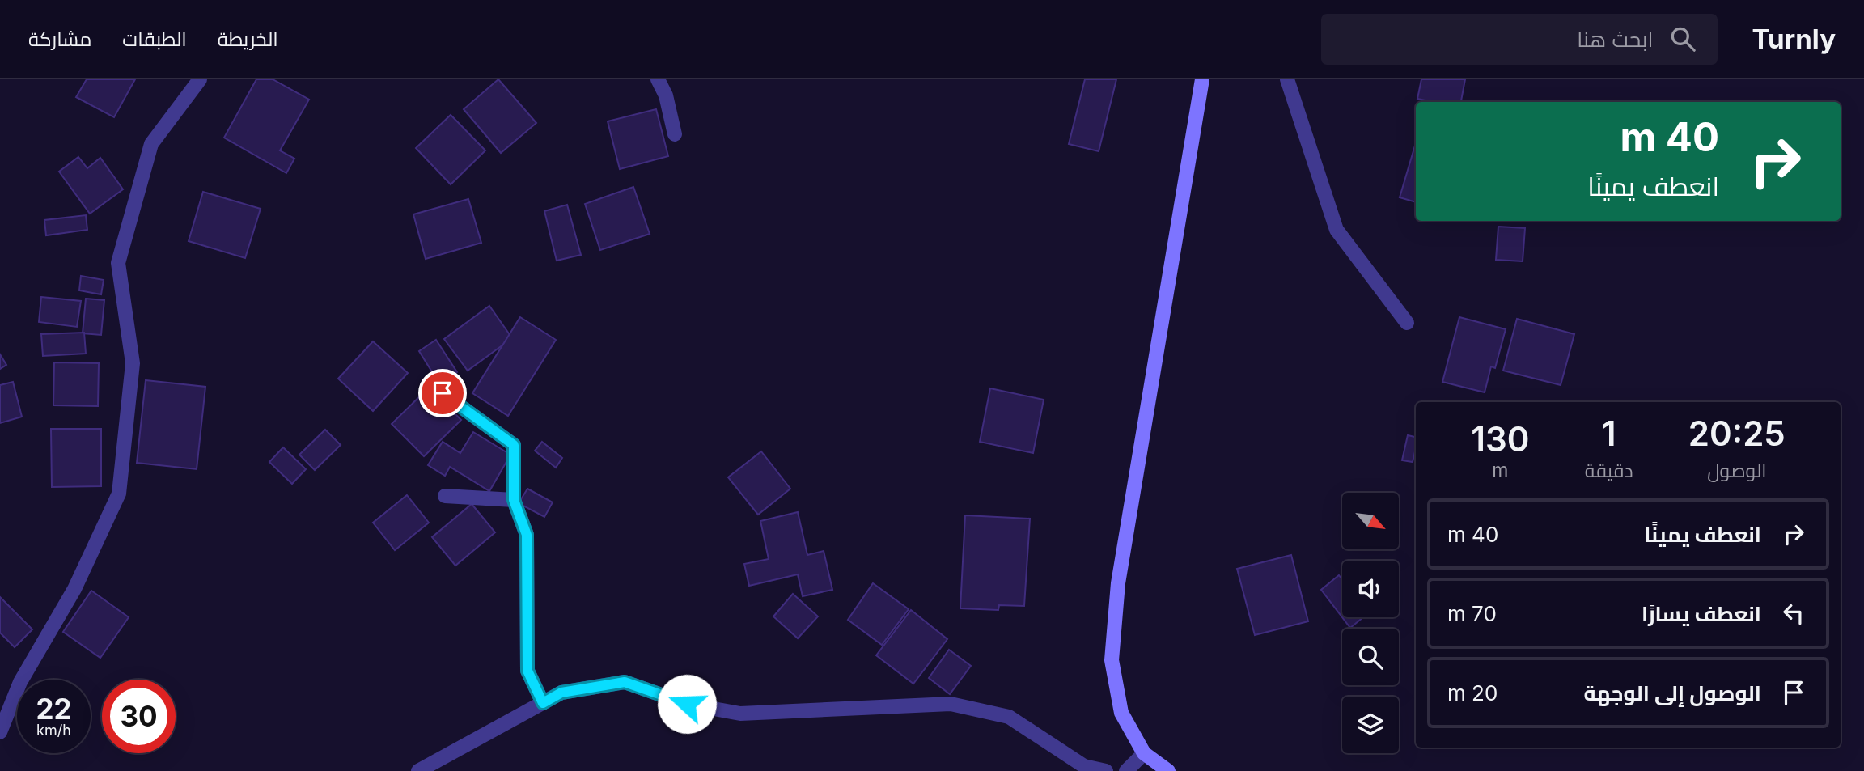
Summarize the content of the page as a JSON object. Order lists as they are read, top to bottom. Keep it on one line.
{"north":"bottom right","page":{"header":"Turnly","search":"ابحث هنا","nav":["الخريطة","الطبقات","مشاركة"],"turn":["40 m","انعطف يمينًا"],"eta":["20:25","الوصول","1","دقيقة","130","m"],"list":[{"name":"انعطف يمينًا","value":"40 m"},{"name":"انعطف يسارًا","value":"70 m"},{"name":"الوصول إلى الوجهة","value":"20 m"}],"speed":"22 km/h","limit":"30"}}
